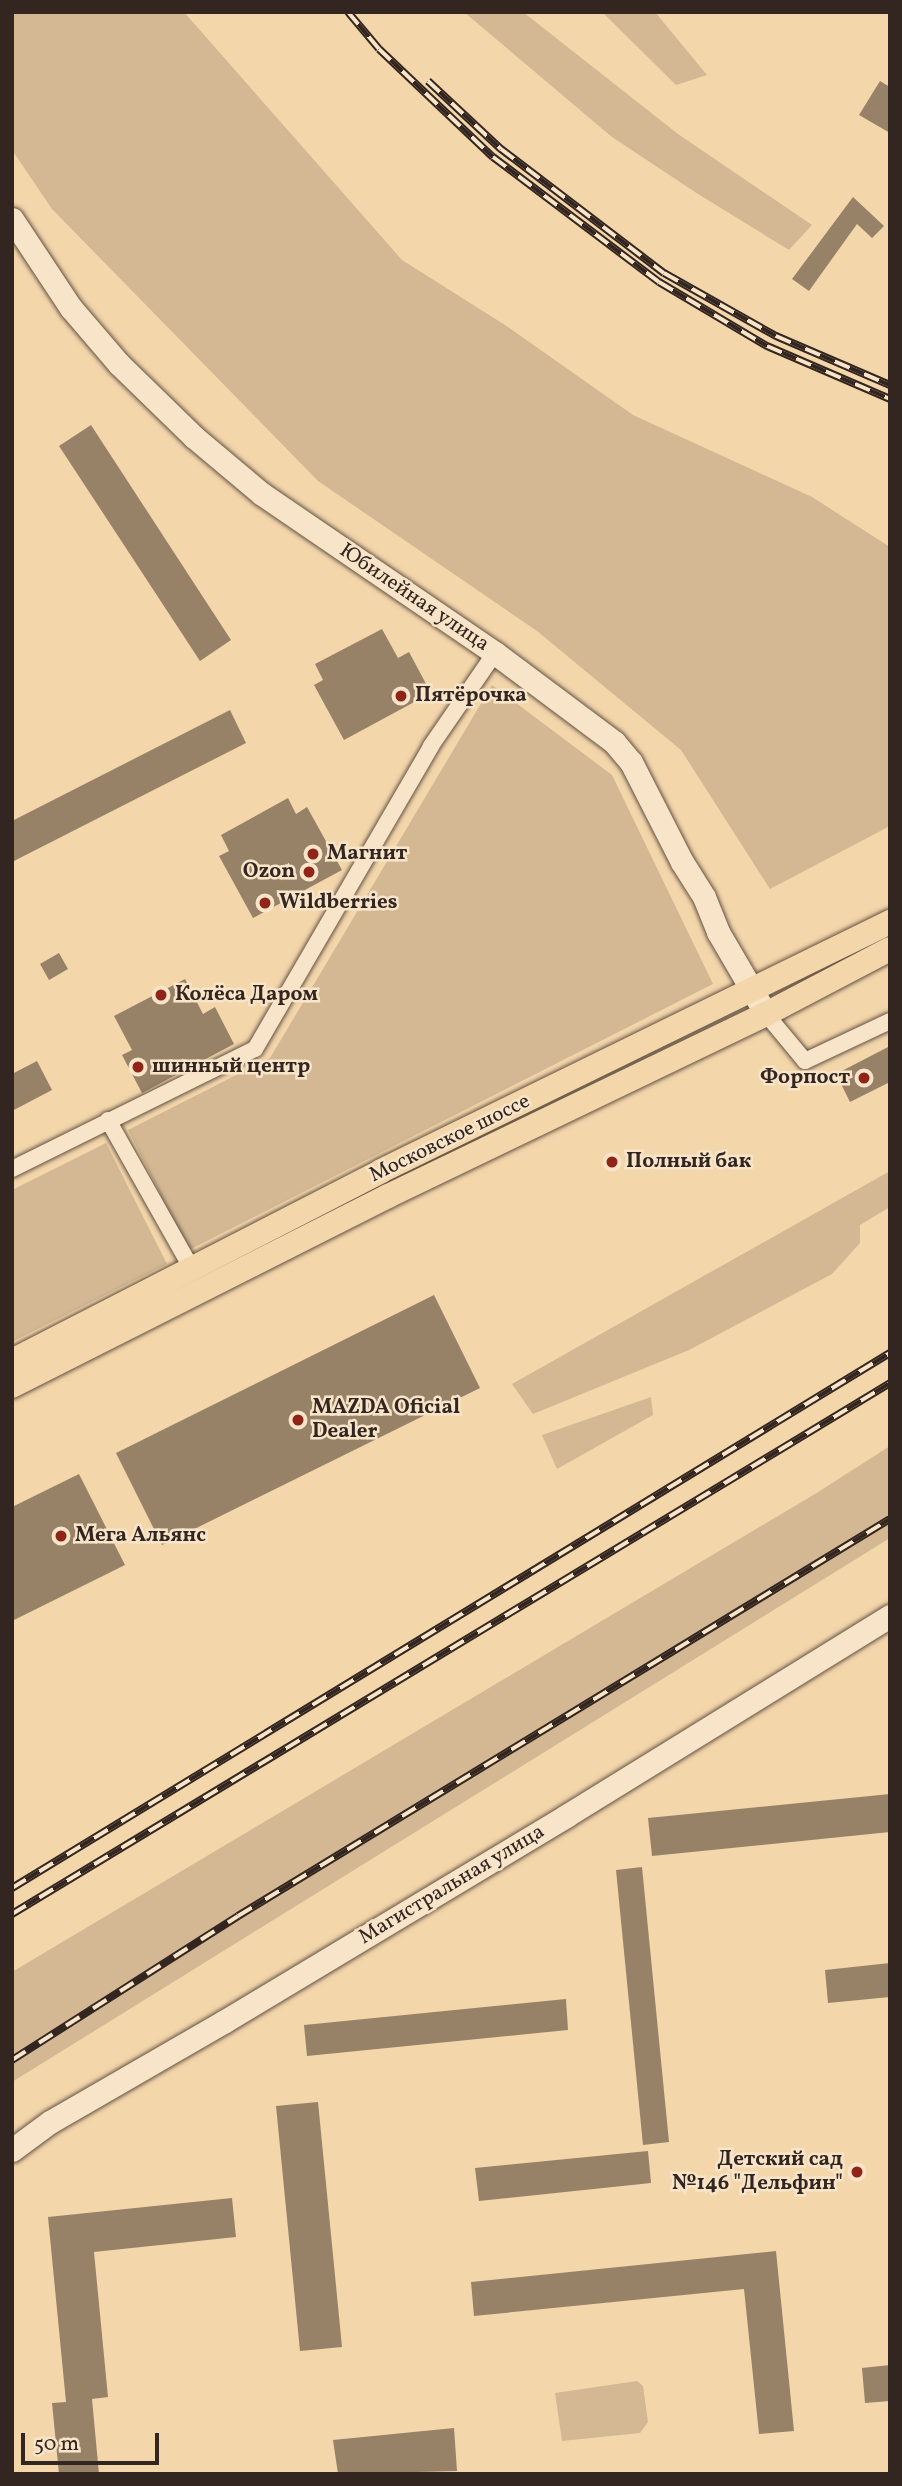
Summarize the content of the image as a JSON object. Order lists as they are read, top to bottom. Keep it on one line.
{"streets":{"main road":["Московское шоссе"],"street":["Юбилейная улица","Магистральная улица"]},"crossings":[["Юбилейная улица","Московское шоссе"]],"places":["Пятёрочка","Магнит","Ozon","Wildberries","Колёса Даром","шинный центр","Форпост","Полный бак","MAZDA Oficial Dealer","Мега Альянс","Детский сад №146 \"Дельфин\""],"scale_bar":"50 m"}
